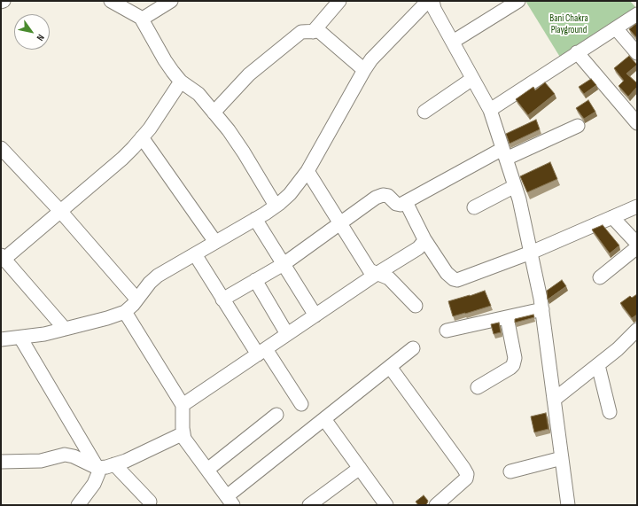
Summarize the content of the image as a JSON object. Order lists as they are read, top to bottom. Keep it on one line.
{"parks":["Bani Chakra Playground"],"north":"bottom right"}
